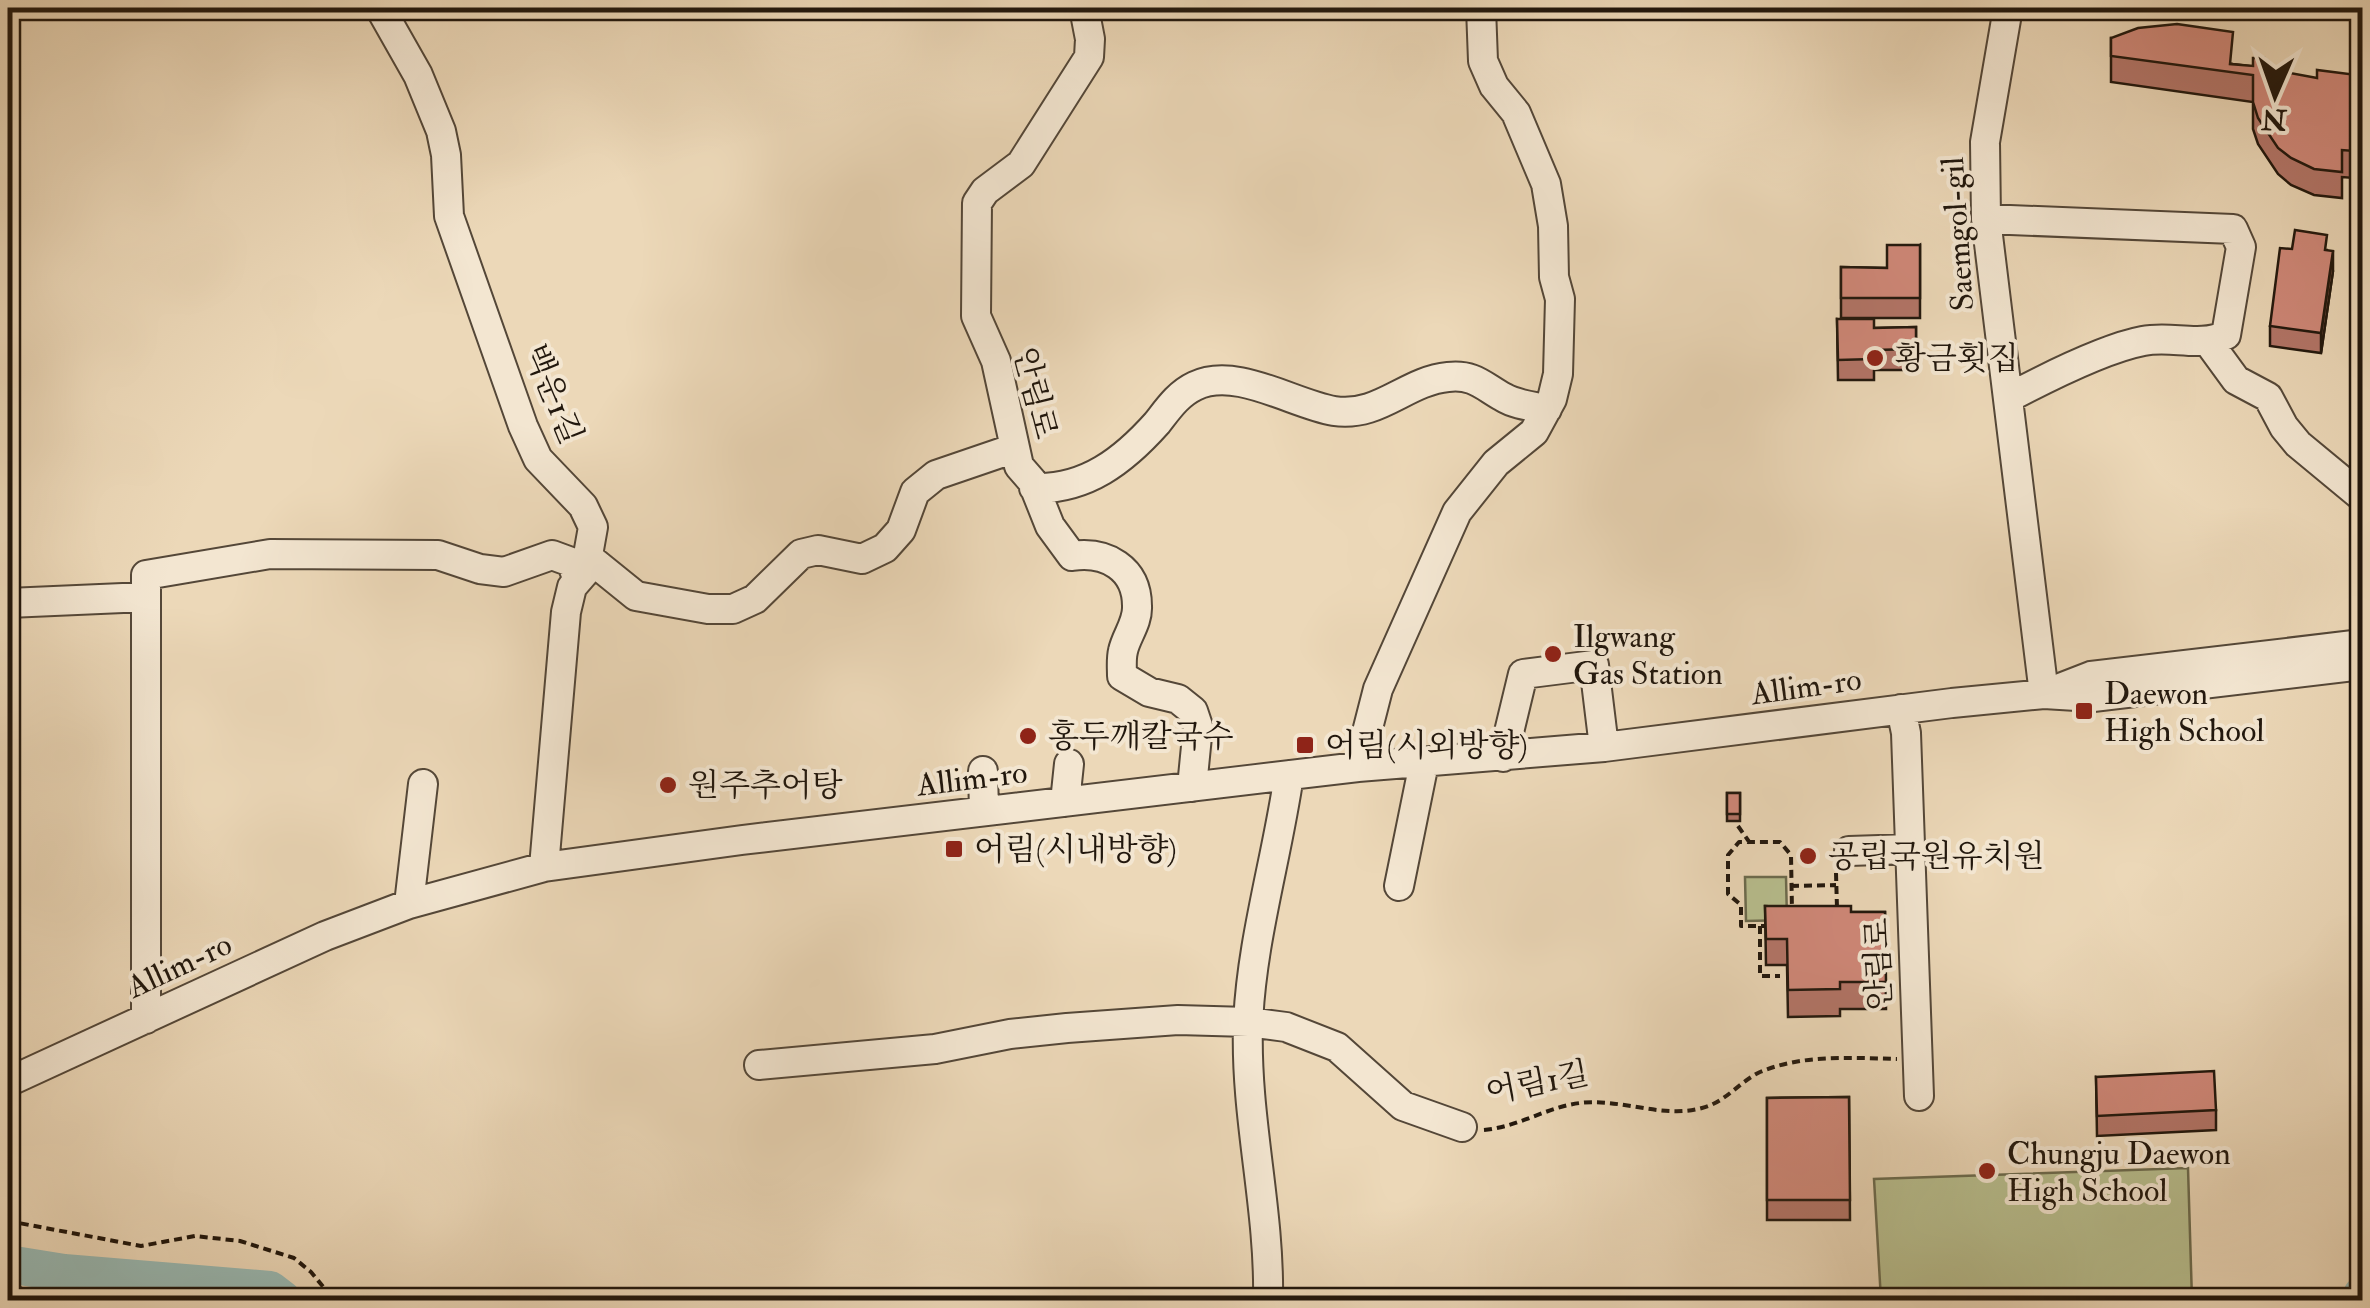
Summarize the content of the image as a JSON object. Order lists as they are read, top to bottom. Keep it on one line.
{"streets":{"street":["Saemgol-gil","안림로","백운1길","Allim-ro","어림1길"]},"crossings":[["Saemgol-gil","Allim-ro"],["안림로","Allim-ro"],["안림로","어림1길"],["백운1길","Allim-ro"]],"places":{"other":["황금횟집","Ilgwang Gas Station","홍두깨칼국수","원주추어탕","공립국원유치원","Chungju Daewon High School"],"transit":["Daewon High School","어림(시외방향)","어림(시내방향)"]},"north":"bottom"}
